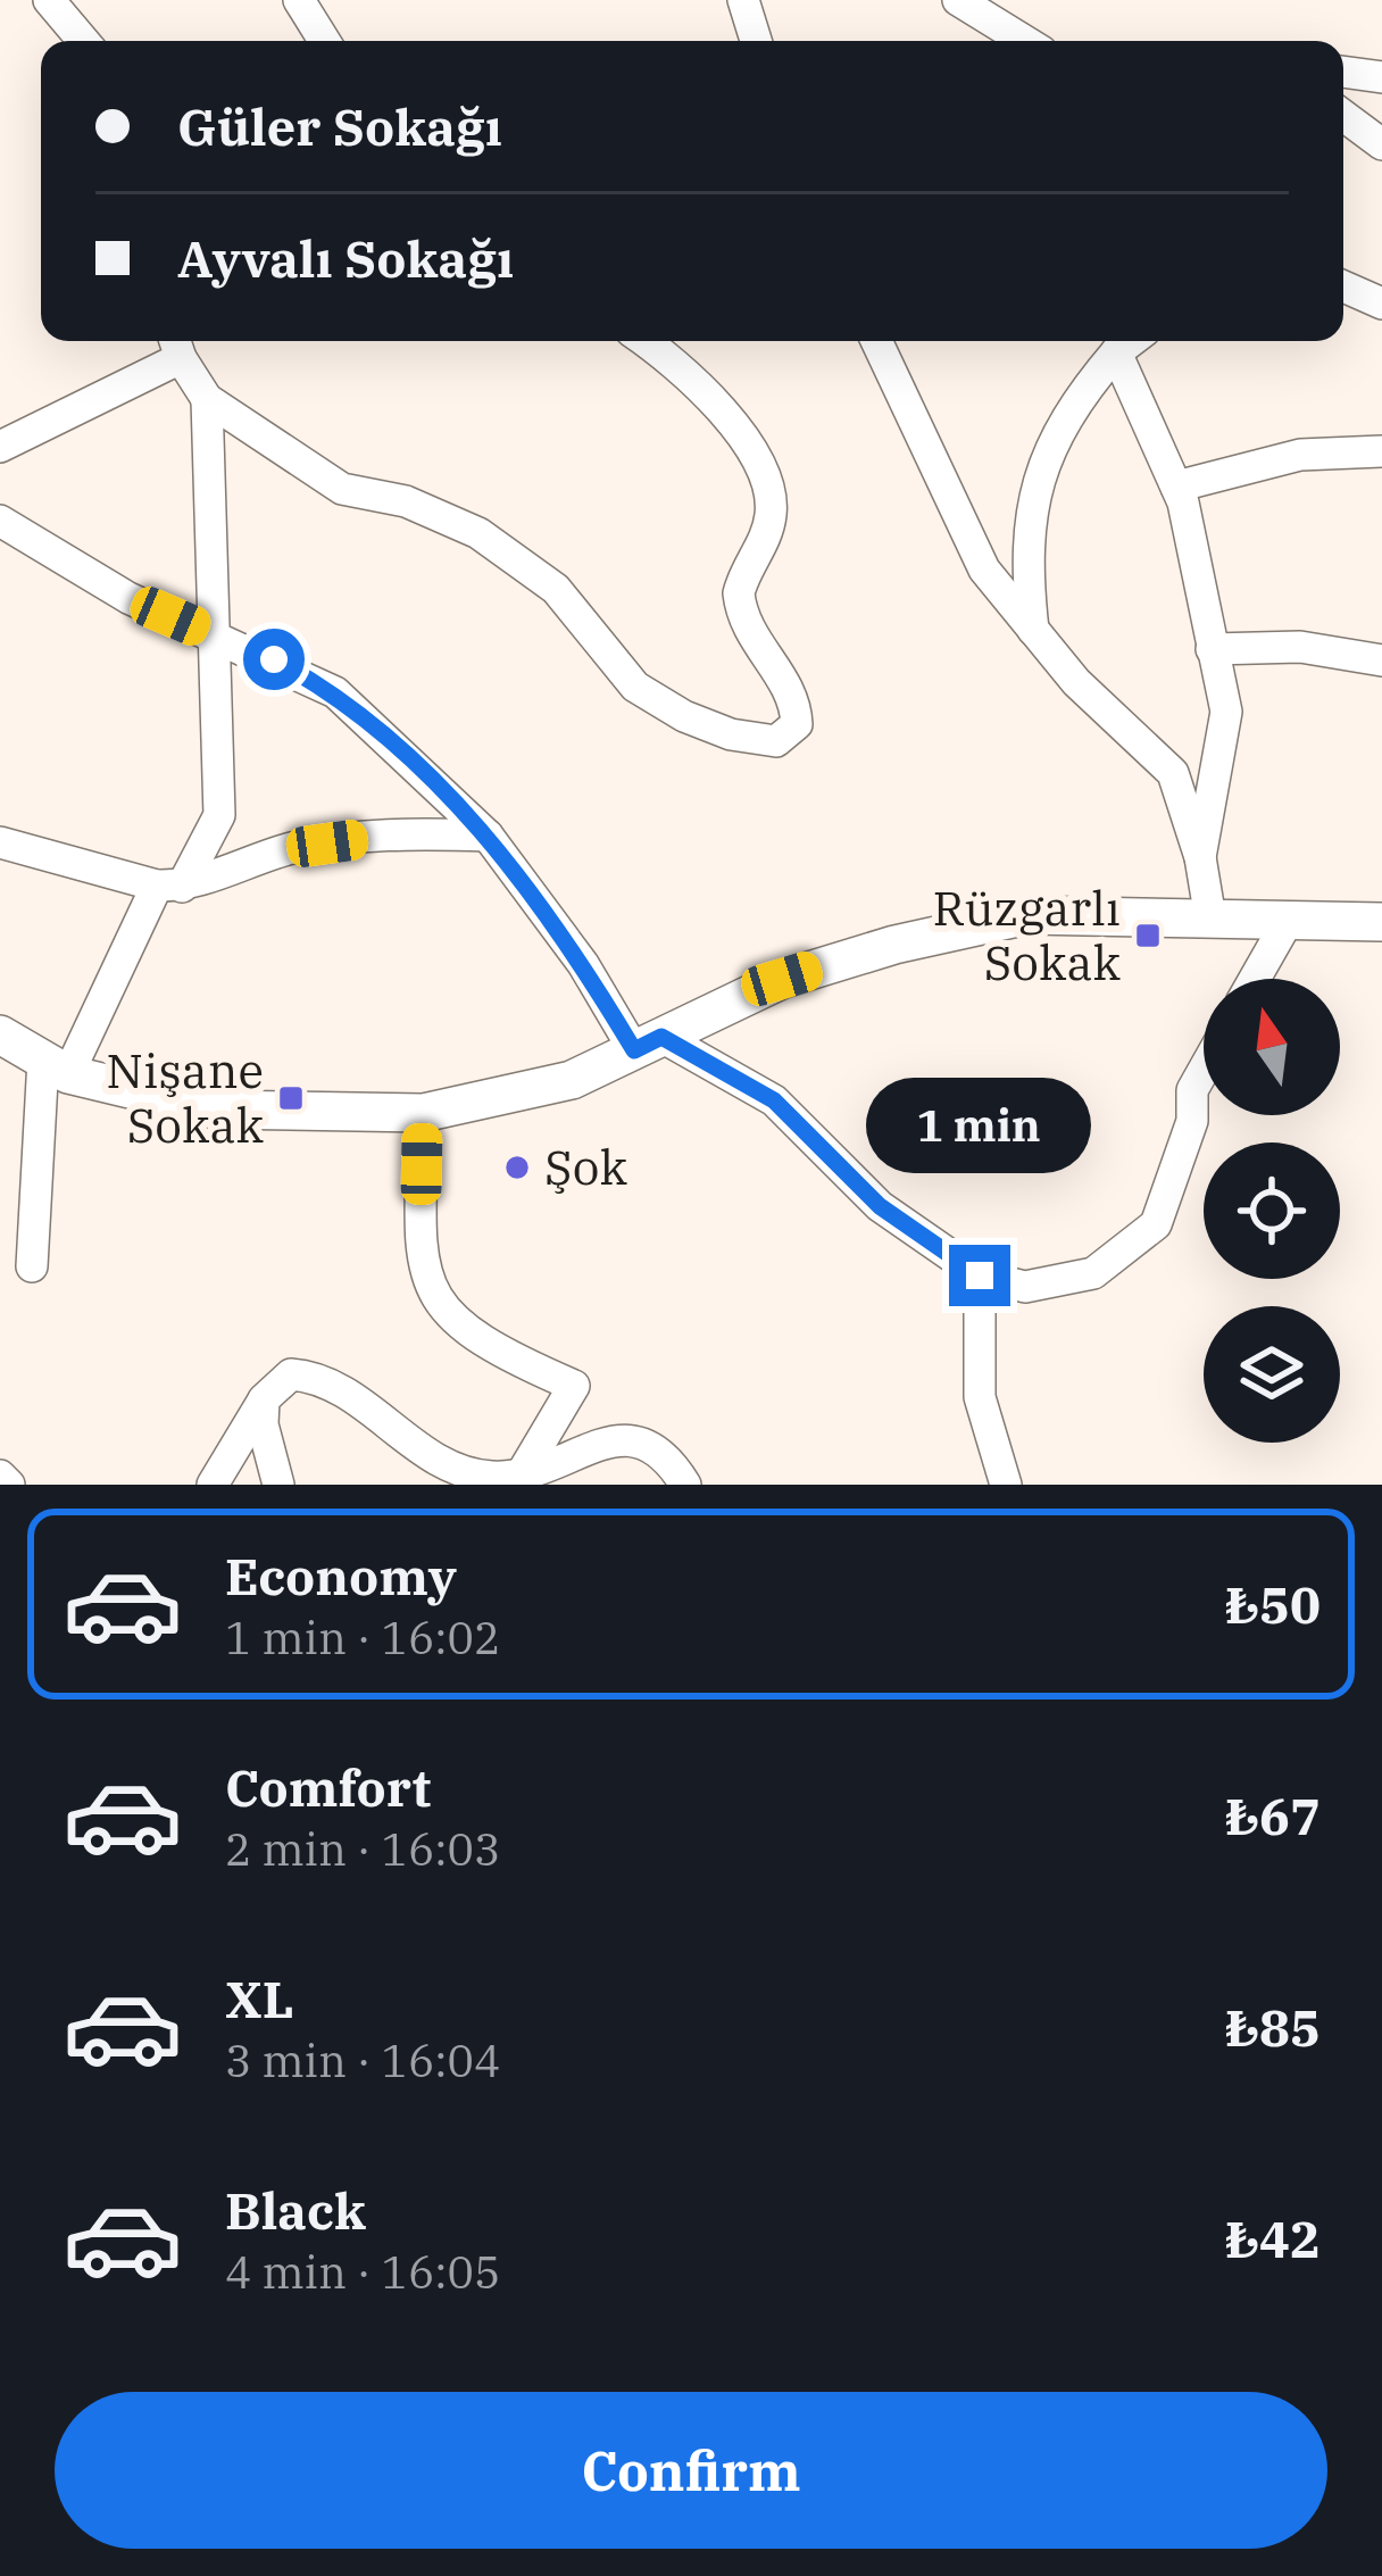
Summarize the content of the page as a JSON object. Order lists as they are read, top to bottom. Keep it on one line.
{"places":{"transit":["Rüzgarlı Sokak","Nişane Sokak"],"other":["Şok"]},"north":"top","page":{"banner":["Güler Sokağı","Ayvalı Sokağı"],"bubble":"1 min","list":[{"name":"Economy","note":"1 min · 16:02","value":"₺50"},{"name":"Comfort","note":"2 min · 16:03","value":"₺67"},{"name":"XL","note":"3 min · 16:04","value":"₺85"},{"name":"Black","note":"4 min · 16:05","value":"₺42"}],"buttons":"Confirm"}}
